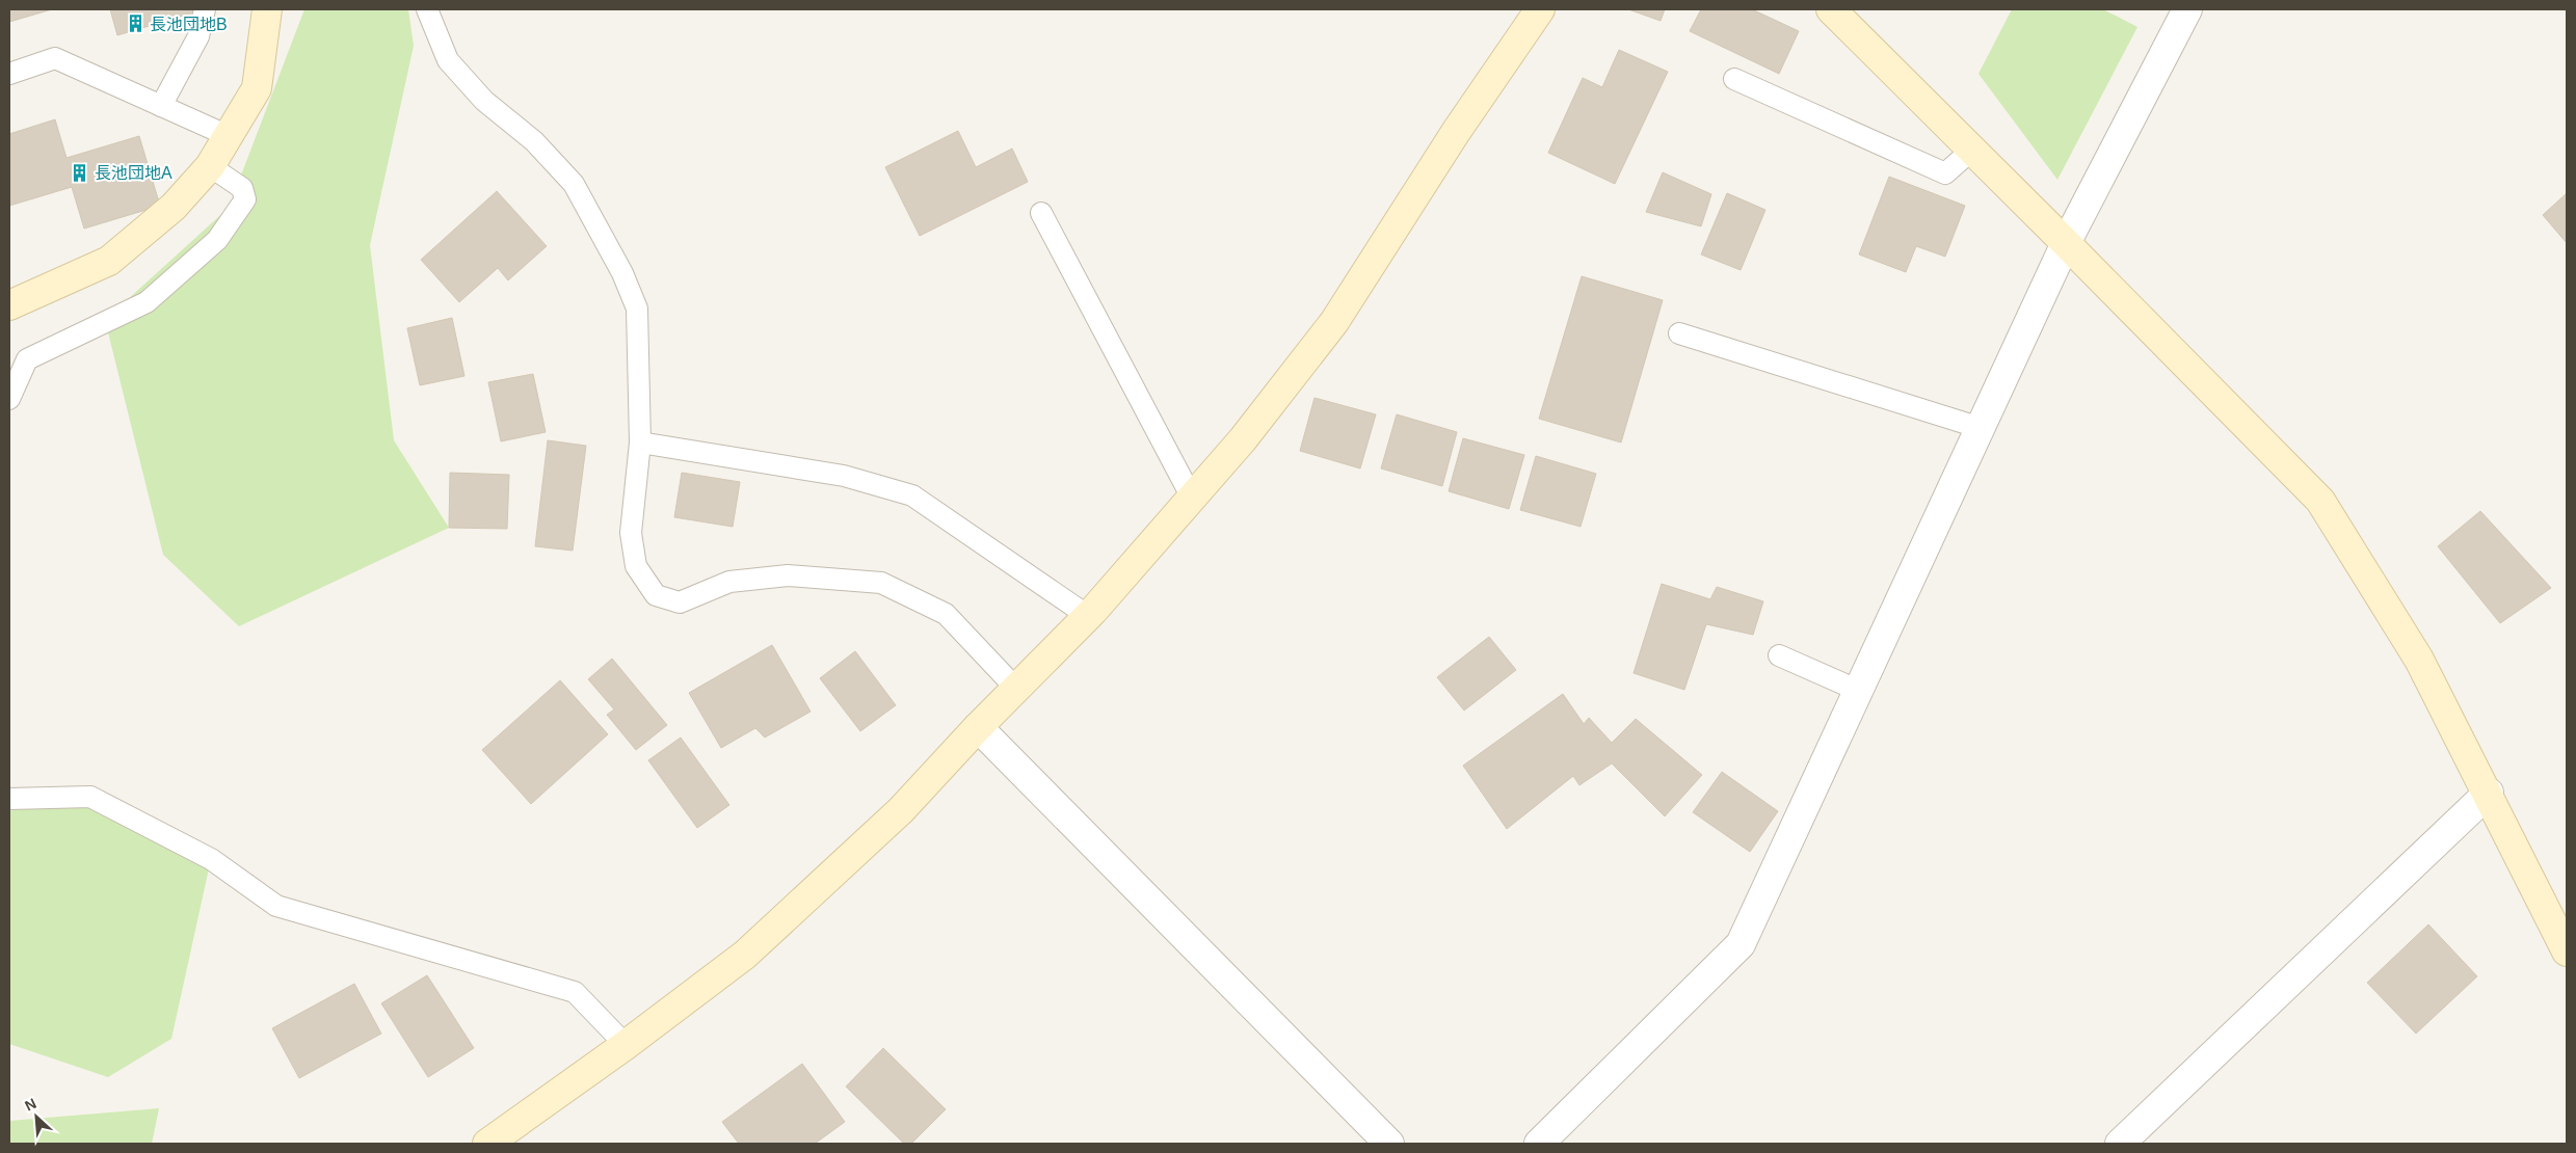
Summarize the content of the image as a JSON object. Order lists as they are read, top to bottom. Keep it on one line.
{"places":{"building":["長池団地B","長池団地A"]},"north":"top left"}
